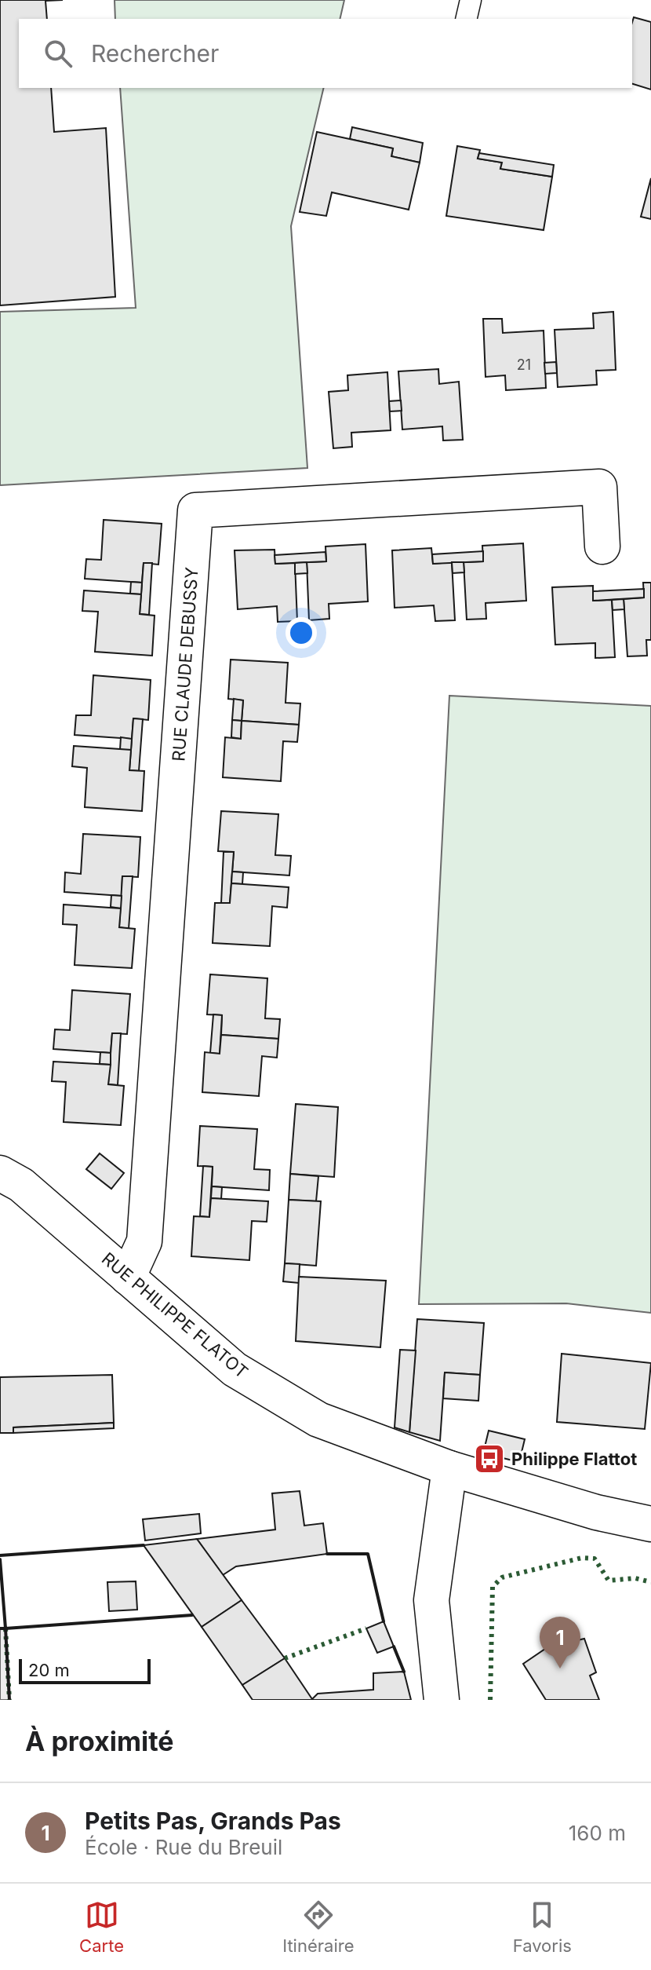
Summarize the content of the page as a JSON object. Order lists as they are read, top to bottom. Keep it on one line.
{"streets":{"street":["RUE CLAUDE DEBUSSY","RUE PHILIPPE FLATOT"]},"crossings":[["RUE CLAUDE DEBUSSY","RUE PHILIPPE FLATOT"]],"places":{"bus stop":["Philippe Flattot"]},"house_numbers":["21"],"scale_bar":"20 m","page":{"search":"Rechercher","pins":"1","scale":"20 m","heading":"À proximité","list":[{"mark":"1","name":"Petits Pas, Grands Pas","note":"École · Rue du Breuil","value":"160 m"}],"nav":["Carte","Itinéraire","Favoris"]}}
